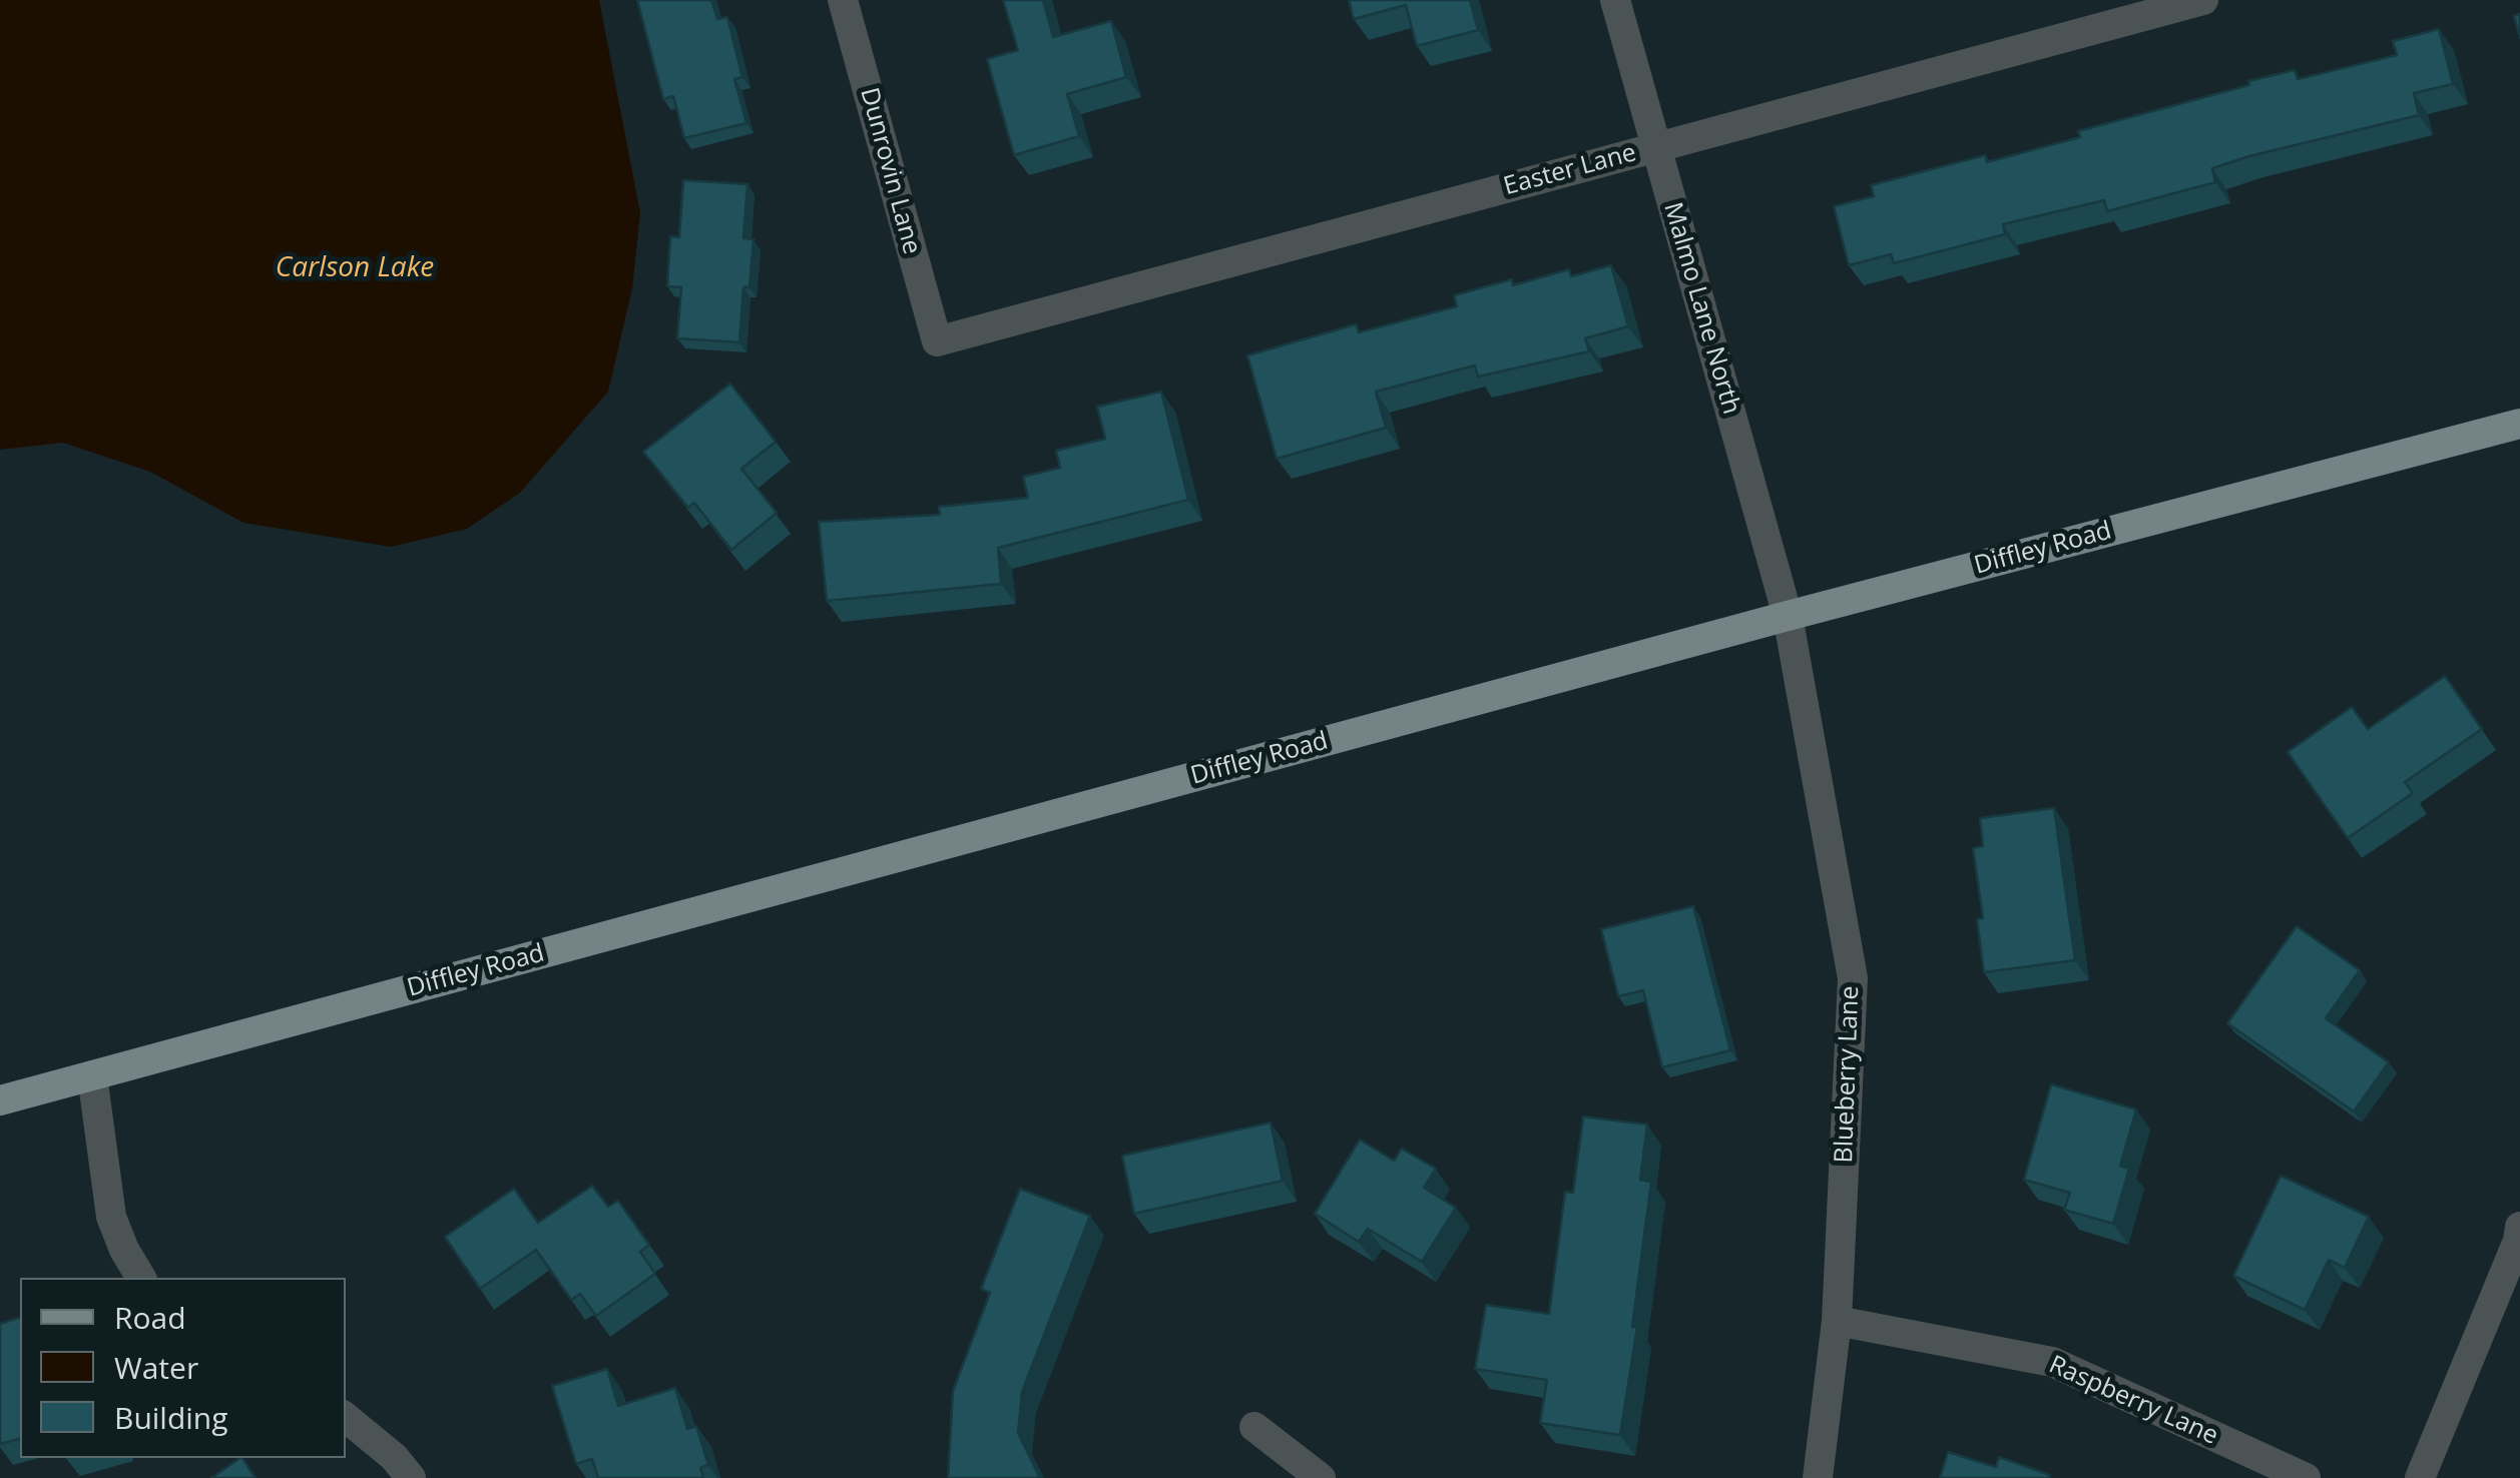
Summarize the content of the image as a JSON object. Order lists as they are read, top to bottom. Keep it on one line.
{"streets":{"main road":["Diffley Road"],"street":["Easter Lane","Dunrovin Lane","Malmo Lane North","Blueberry Lane","Raspberry Lane"]},"crossings":[["Easter Lane","Dunrovin Lane"],["Easter Lane","Malmo Lane North"],["Malmo Lane North","Diffley Road"],["Malmo Lane North","Blueberry Lane"],["Diffley Road","Blueberry Lane"],["Blueberry Lane","Raspberry Lane"]],"water":["Carlson Lake"],"legend":["Road","Water","Building"]}
